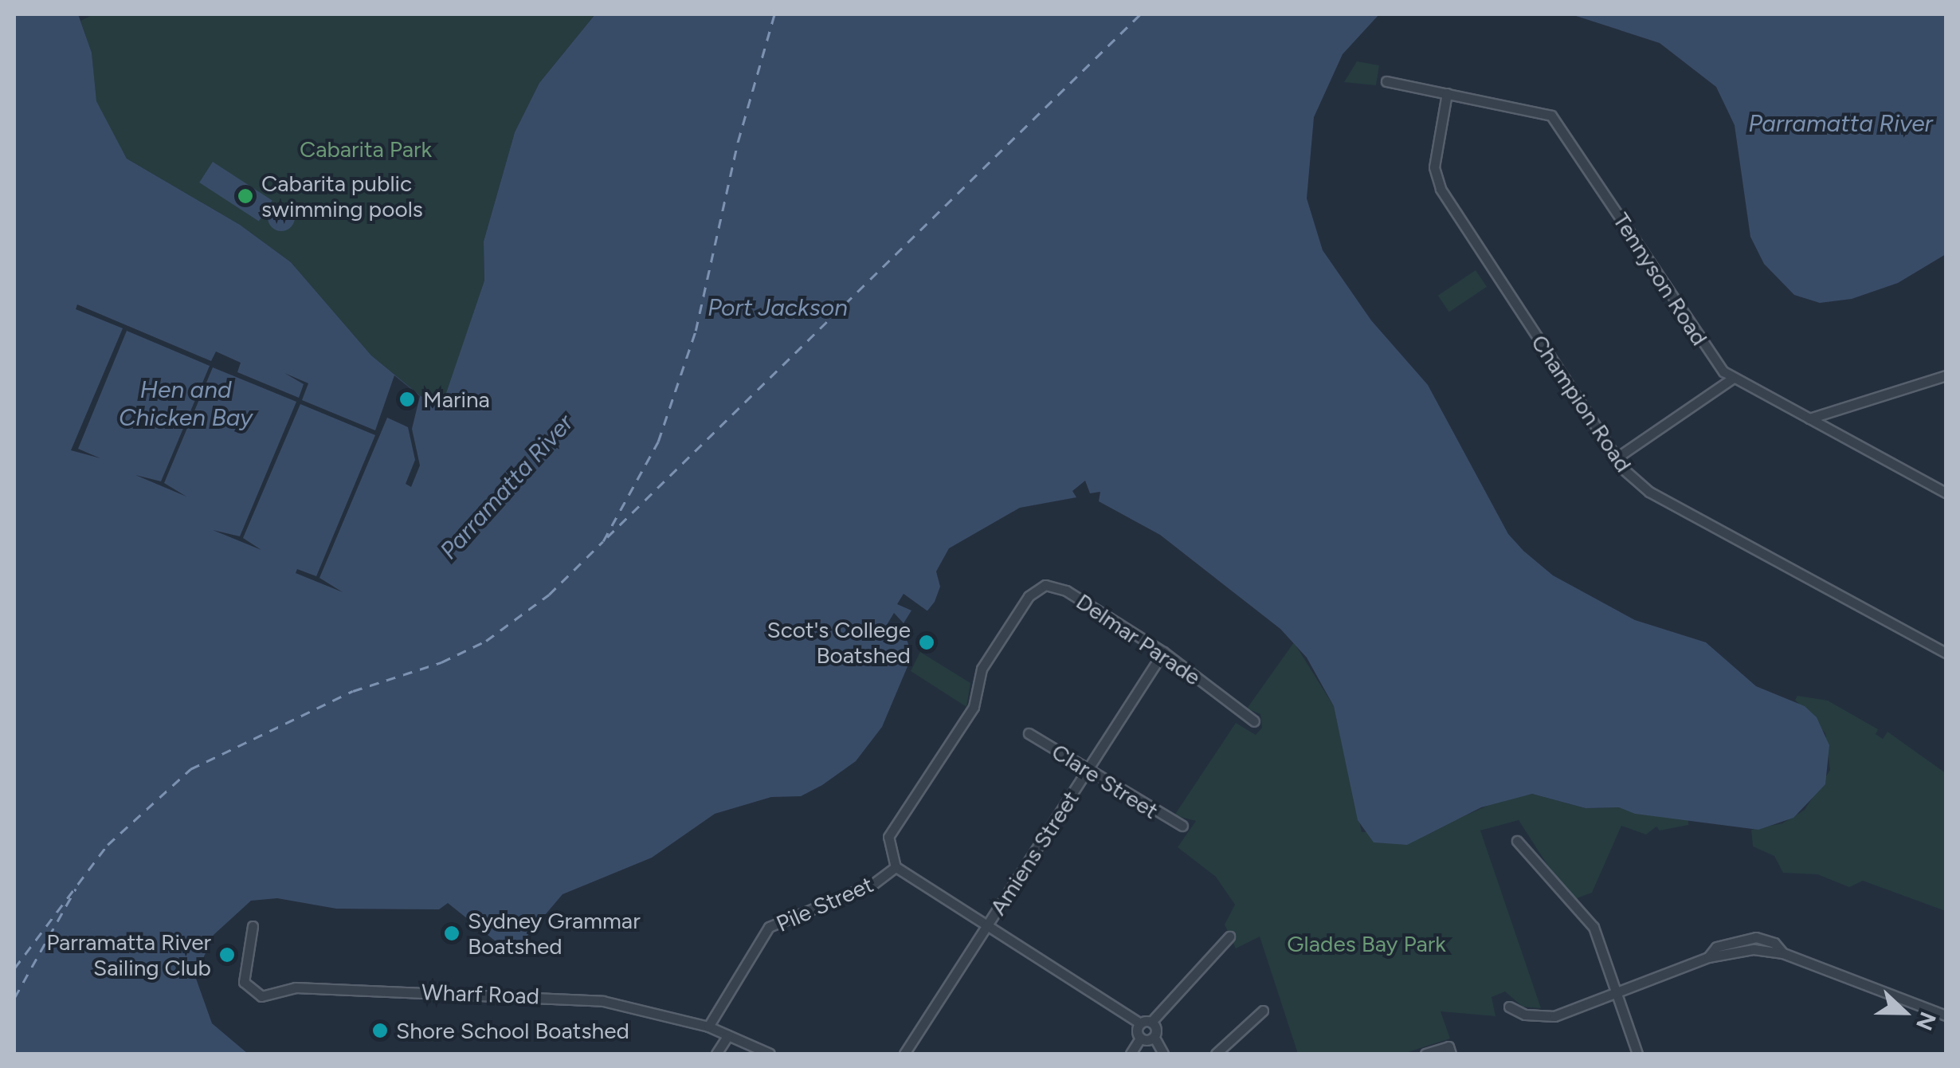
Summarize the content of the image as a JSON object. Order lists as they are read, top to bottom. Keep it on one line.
{"streets":{"street":["Tennyson Road","Champion Road","Delmar Parade","Clare Street","Amiens Street","Pile Street","Wharf Road"]},"crossings":[["Tennyson Road","Champion Road"],["Delmar Parade","Amiens Street"],["Delmar Parade","Pile Street"],["Clare Street","Amiens Street"],["Pile Street","Wharf Road"]],"water":["Parramatta River","Port Jackson","Hen and Chicken Bay"],"parks":["Cabarita Park","Glades Bay Park"],"places":["Cabarita public swimming pools","Marina","Scot's College Boatshed","Sydney Grammar Boatshed","Parramatta River Sailing Club","Shore School Boatshed"],"north":"right"}
